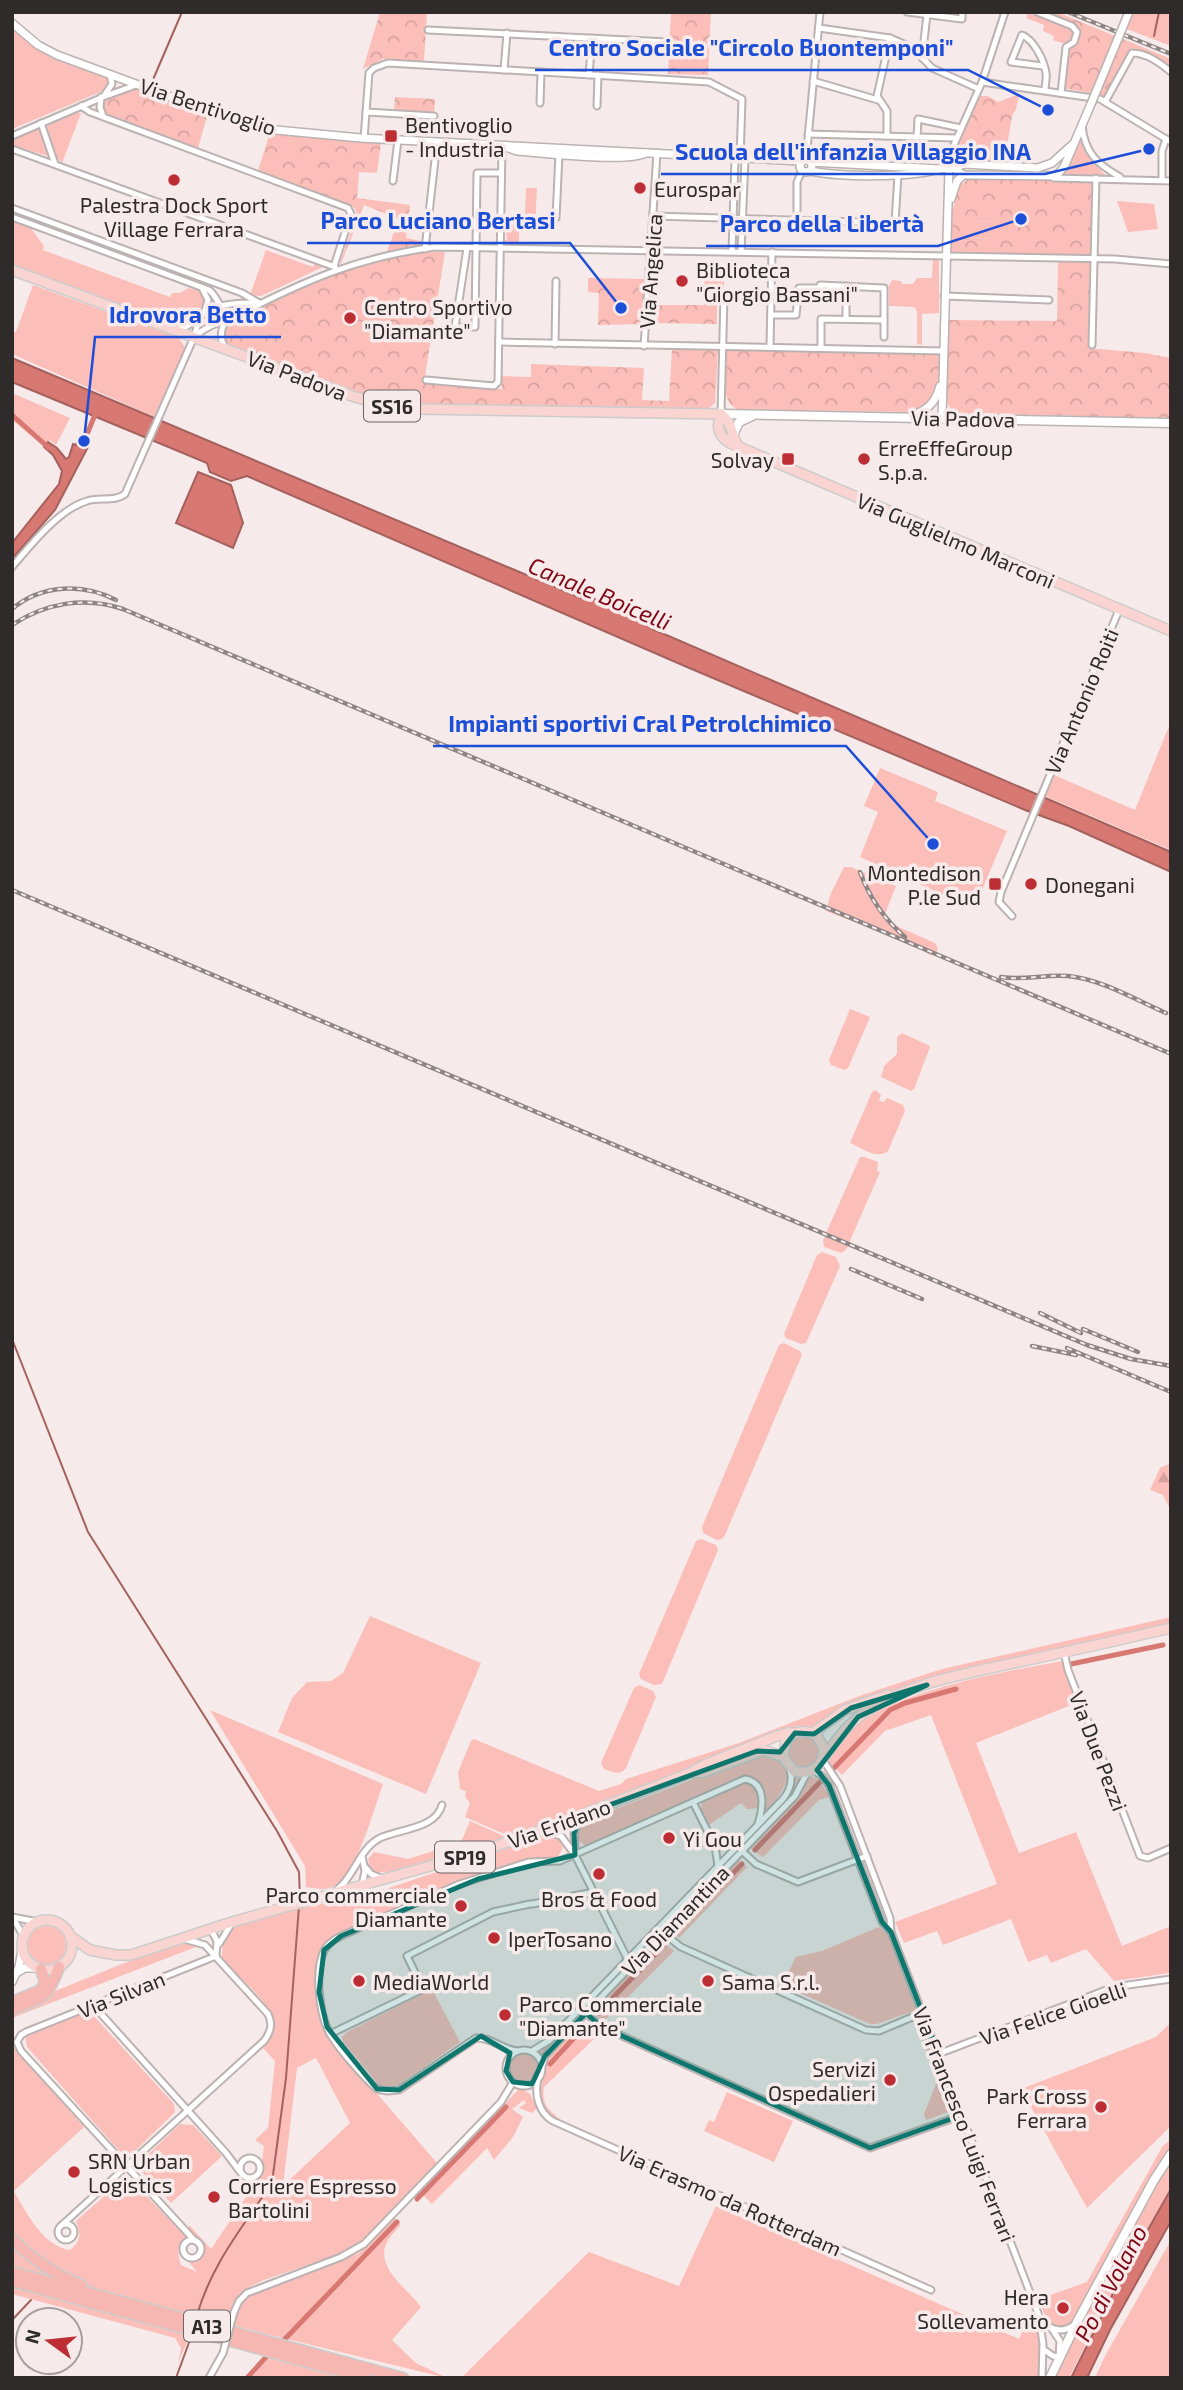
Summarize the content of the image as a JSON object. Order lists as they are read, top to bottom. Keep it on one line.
{"streets":{"highway":["A13"],"main road":["Via Padova","SS16","Via Guglielmo Marconi","Via Eridano","SP19"],"street":["Via Bentivoglio","Via Angelica","Via Antonio Roiti","Via Due Pezzi","Via Diamantina","Via Silvan","Via Felice Gioelli","Via Francesco Luigi Ferrari","Via Erasmo da Rotterdam"]},"crossings":[["Via Bentivoglio","Via Angelica"],["Via Padova","Via Guglielmo Marconi"],["Via Guglielmo Marconi","Via Antonio Roiti"],["Via Eridano","Via Diamantina"],["Via Eridano","Via Francesco Luigi Ferrari"],["Via Diamantina","Via Francesco Luigi Ferrari"],["Via Diamantina","Via Erasmo da Rotterdam"],["Via Felice Gioelli","Via Francesco Luigi Ferrari"]],"water":["Canale Boicelli","Po di Volano"],"places":{"other":["Centro Sociale \"Circolo Buontemponi\"","Scuola dell'infanzia Villaggio INA","Palestra Dock Sport Village Ferrara","Eurospar","Parco della Libertà","Biblioteca \"Giorgio Bassani\"","Parco Luciano Bertasi","Centro Sportivo \"Diamante\"","Idrovora Betto","ErreEffeGroup S.p.a.","Impianti sportivi Cral Petrolchimico","Donegani","Yi Gou","Bros & Food","Parco commerciale Diamante","IperTosano","MediaWorld","Sama S.r.l.","Parco Commerciale \"Diamante\"","Servizi Ospedalieri","Park Cross Ferrara","SRN Urban Logistics","Corriere Espresso Bartolini","Hera Sollevamento"],"transit":["Bentivoglio - Industria","Solvay","Montedison P.le Sud"]},"north":"left"}
